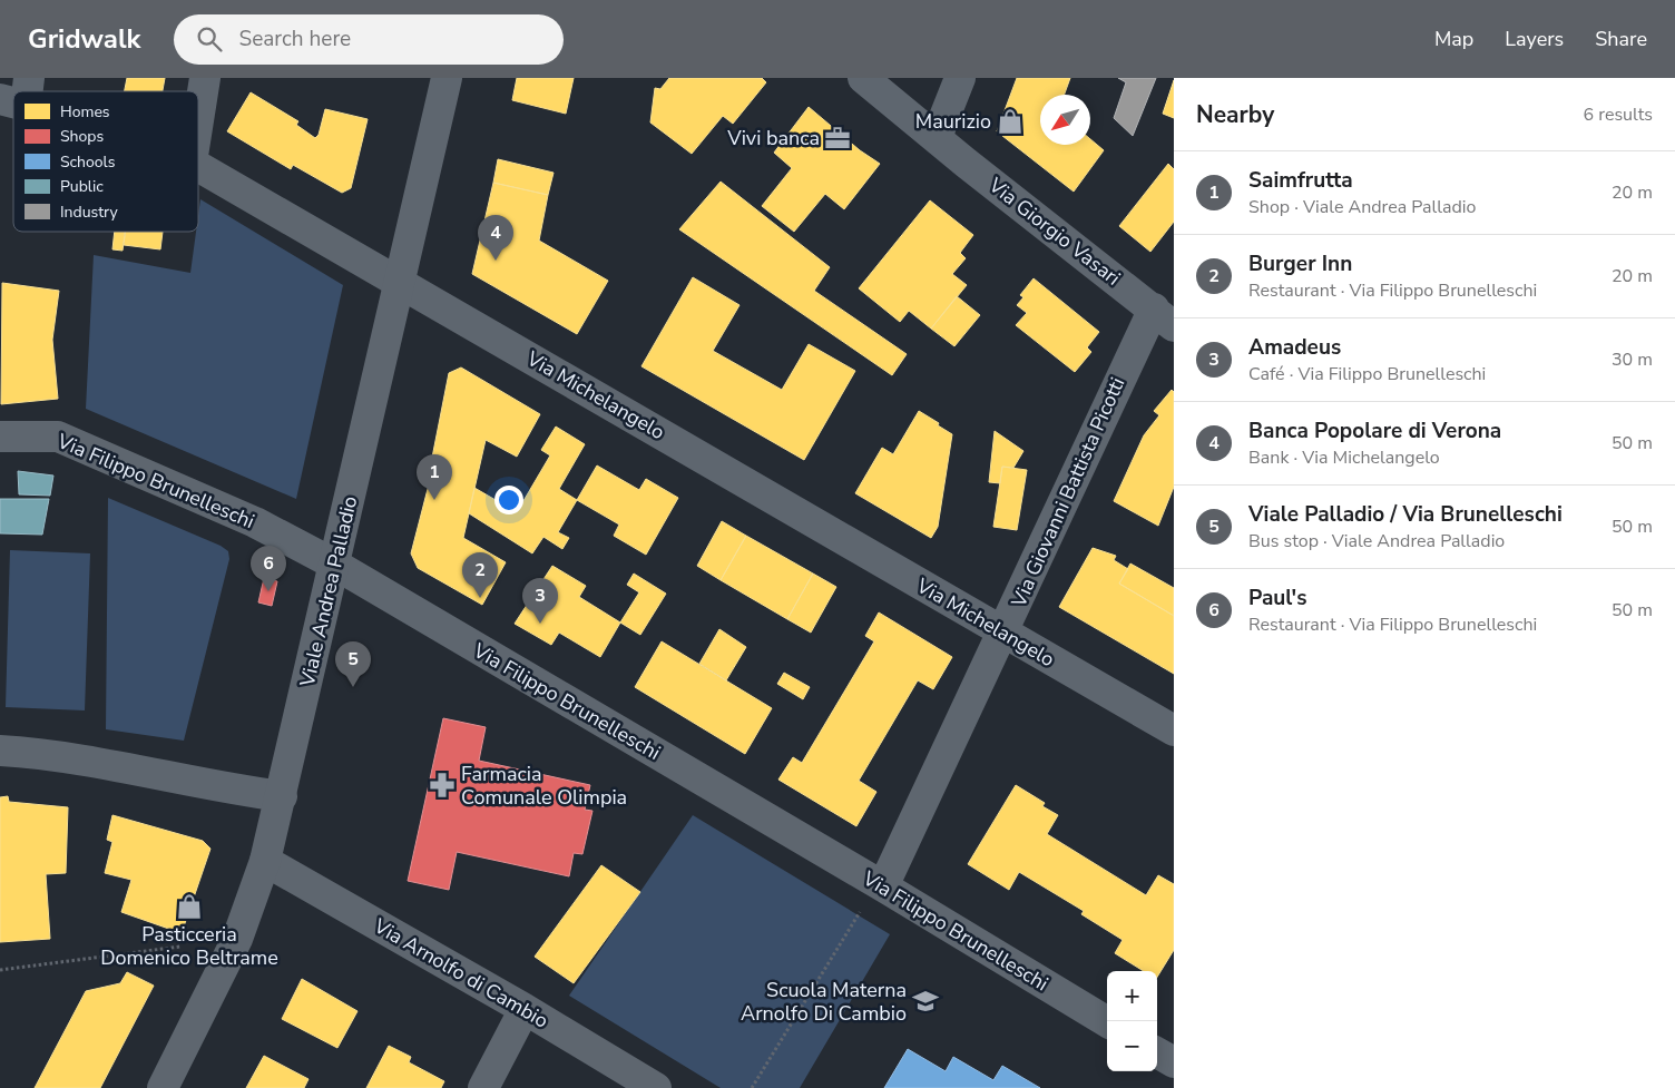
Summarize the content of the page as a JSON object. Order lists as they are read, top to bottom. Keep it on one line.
{"streets":{"street":["Via Giorgio Vasari","Via Michelangelo","Via Filippo Brunelleschi","Via Giovanni Battista Picotti","Viale Andrea Palladio","Via Arnolfo di Cambio"]},"crossings":[["Via Giorgio Vasari","Via Giovanni Battista Picotti"],["Via Michelangelo","Via Giovanni Battista Picotti"],["Via Michelangelo","Viale Andrea Palladio"],["Via Filippo Brunelleschi","Via Giovanni Battista Picotti"],["Via Filippo Brunelleschi","Viale Andrea Palladio"],["Viale Andrea Palladio","Via Arnolfo di Cambio"]],"places":{"shop":["Maurizio","Pasticceria Domenico Beltrame"],"office":["Vivi banca"],"pharmacy":["Farmacia Comunale Olimpia"],"school or university":["Scuola Materna Arnolfo Di Cambio"]},"legend":["Homes","Shops","Schools","Public","Industry"],"north":"bottom left","page":{"header":"Gridwalk","search":"Search here","nav":["Map","Layers","Share"],"heading":["Nearby","6 results"],"list":[{"mark":"1","name":"Saimfrutta","note":"Shop · Viale Andrea Palladio","value":"20 m"},{"mark":"2","name":"Burger Inn","note":"Restaurant · Via Filippo Brunelleschi","value":"20 m"},{"mark":"3","name":"Amadeus","note":"Café · Via Filippo Brunelleschi","value":"30 m"},{"mark":"4","name":"Banca Popolare di Verona","note":"Bank · Via Michelangelo","value":"50 m"},{"mark":"5","name":"Viale Palladio / Via Brunelleschi","note":"Bus stop · Viale Andrea Palladio","value":"50 m"},{"mark":"6","name":"Paul's","note":"Restaurant · Via Filippo Brunelleschi","value":"50 m"}],"pins":["4","1","6","2","3","5"],"map_buttons":["+","−"]}}
